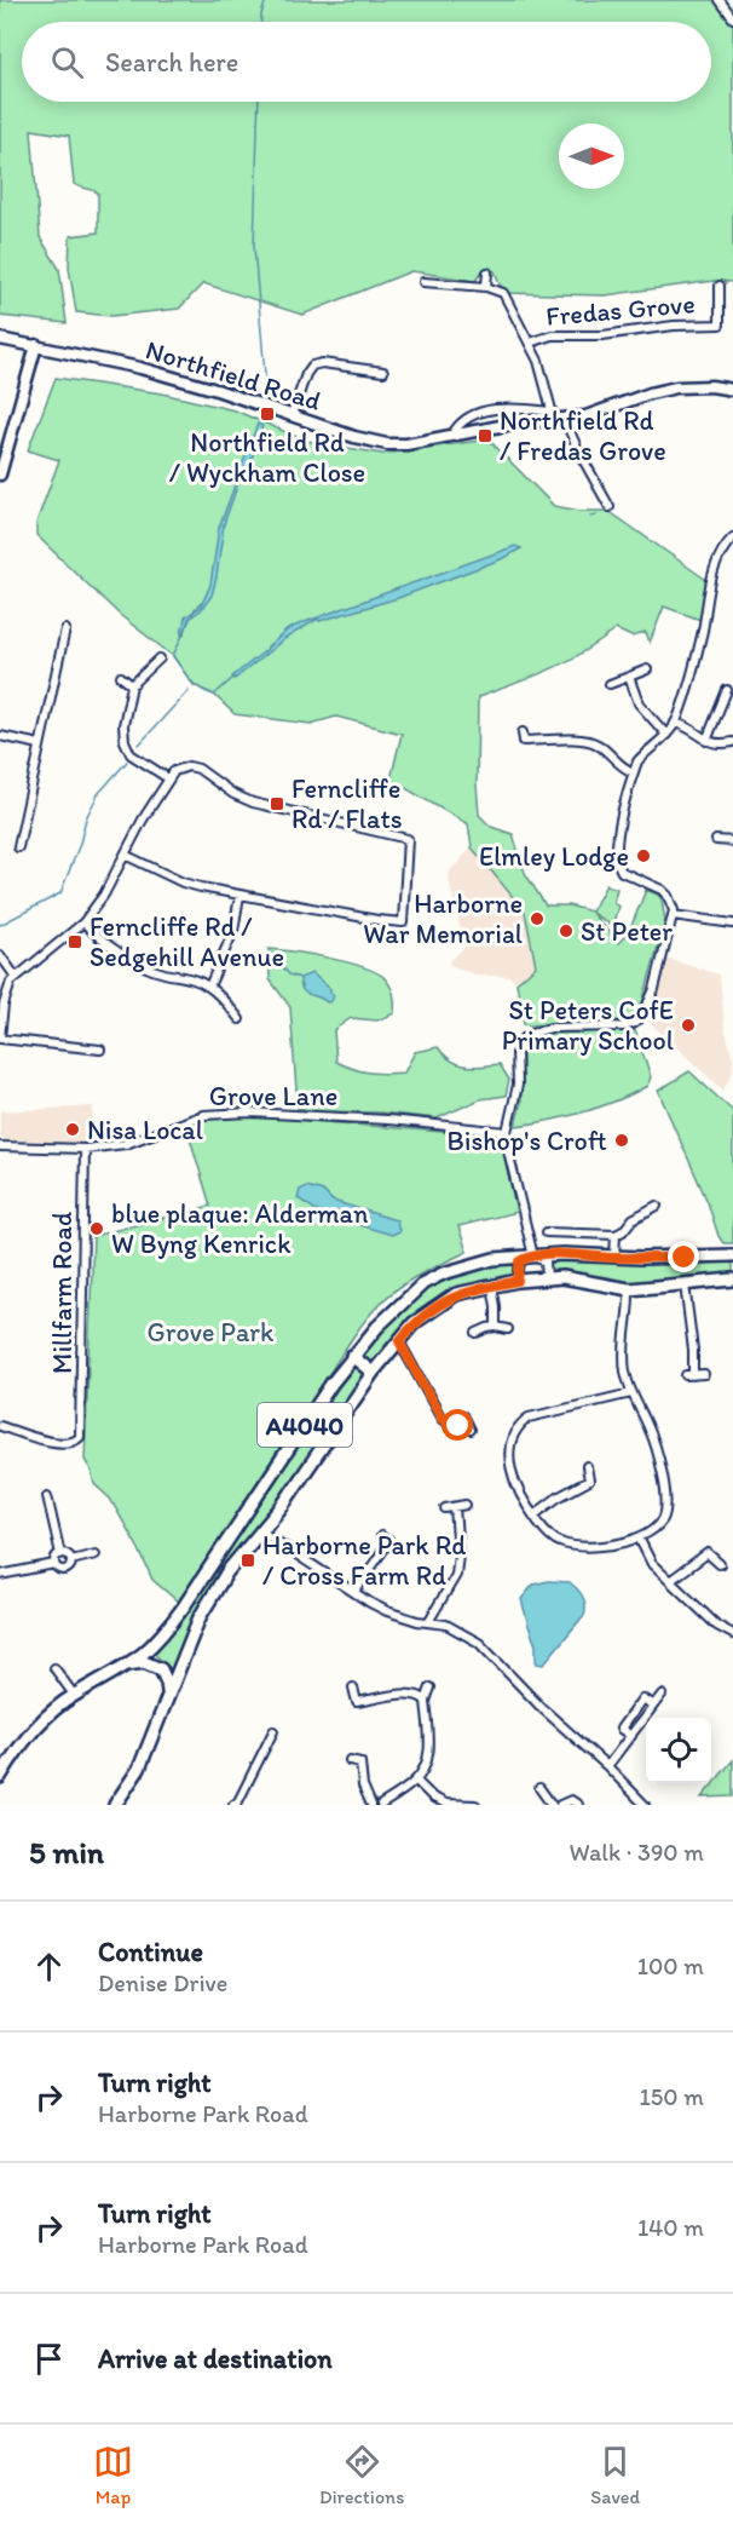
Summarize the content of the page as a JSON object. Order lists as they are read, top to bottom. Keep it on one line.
{"streets":{"main road":["A4040"],"street":["Fredas Grove","Northfield Road","Grove Lane","Millfarm Road"]},"crossings":[["Fredas Grove","Northfield Road"],["Grove Lane","Millfarm Road"]],"parks":["Grove Park"],"places":{"transit":["Northfield Rd / Wyckham Close","Northfield Rd / Fredas Grove","Ferncliffe Rd / Flats","Ferncliffe Rd / Sedgehill Avenue","Harborne Park Rd / Cross Farm Rd"],"other":["Elmley Lodge","Harborne War Memorial","St Peter","St Peters CofE Primary School","Nisa Local","Bishop's Croft","blue plaque: Alderman W Byng Kenrick"]},"north":"right","page":{"search":"Search here","heading":["5 min","Walk · 390 m"],"list":[["Continue","Denise Drive","100 m"],["Turn right","Harborne Park Road","150 m"],["Turn right","Harborne Park Road","140 m"],"Arrive at destination"],"nav":["Map","Directions","Saved"]}}
